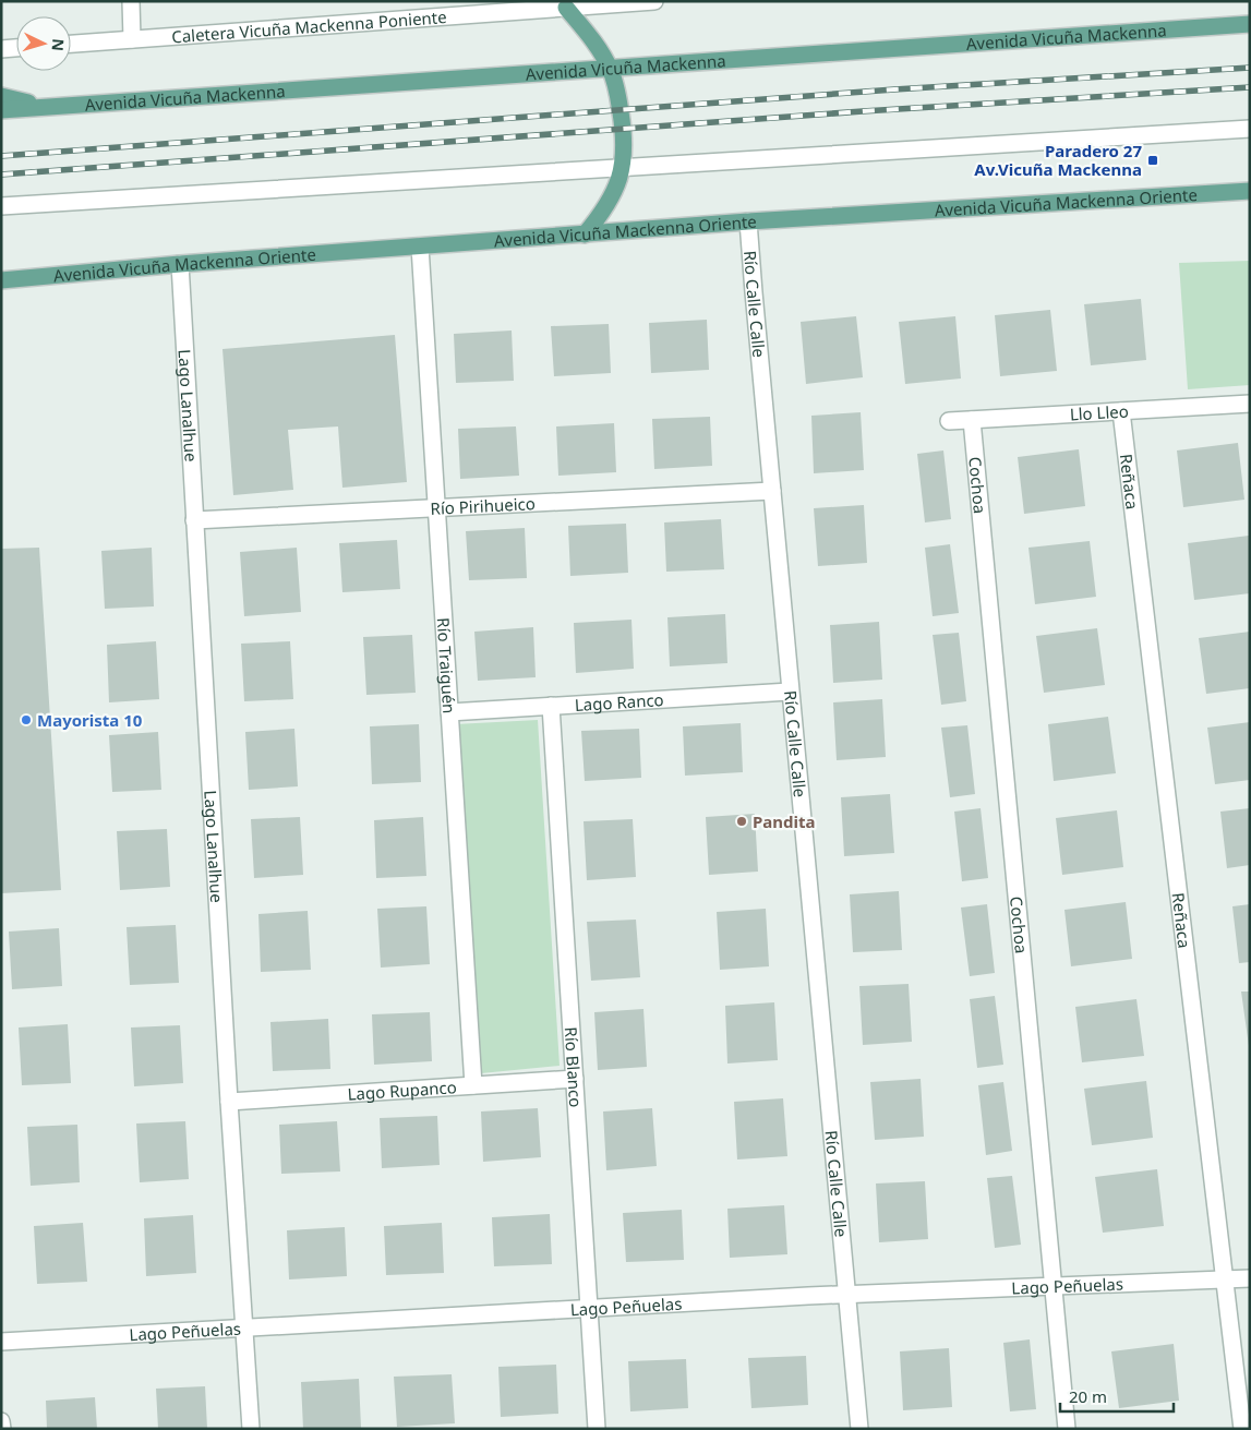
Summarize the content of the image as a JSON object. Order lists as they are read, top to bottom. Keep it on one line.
{"streets":{"main road":["Avenida Vicuña Mackenna","Avenida Vicuña Mackenna Oriente"],"street":["Caletera Vicuña Mackenna Poniente","Río Calle Calle","Lago Lanalhue","Llo Lleo","Reñaca","Cochoa","Río Pirihueico","Río Traiguén","Lago Ranco","Río Blanco","Lago Rupanco","Lago Peñuelas"]},"crossings":[["Avenida Vicuña Mackenna Oriente","Río Calle Calle"],["Avenida Vicuña Mackenna Oriente","Lago Lanalhue"],["Avenida Vicuña Mackenna Oriente","Río Traiguén"],["Río Calle Calle","Río Pirihueico"],["Río Calle Calle","Lago Ranco"],["Río Calle Calle","Lago Peñuelas"],["Lago Lanalhue","Río Pirihueico"],["Lago Lanalhue","Lago Rupanco"],["Lago Lanalhue","Lago Peñuelas"],["Llo Lleo","Reñaca"],["Llo Lleo","Cochoa"],["Reñaca","Lago Peñuelas"],["Cochoa","Lago Peñuelas"],["Río Pirihueico","Río Traiguén"],["Río Traiguén","Lago Ranco"],["Río Traiguén","Lago Rupanco"],["Lago Ranco","Río Blanco"],["Río Blanco","Lago Rupanco"],["Río Blanco","Lago Peñuelas"]],"places":{"transit":["Paradero 27 Av.Vicuña Mackenna"],"other":["Mayorista 10","Pandita"]},"scale_bar":"20 m","north":"right"}
